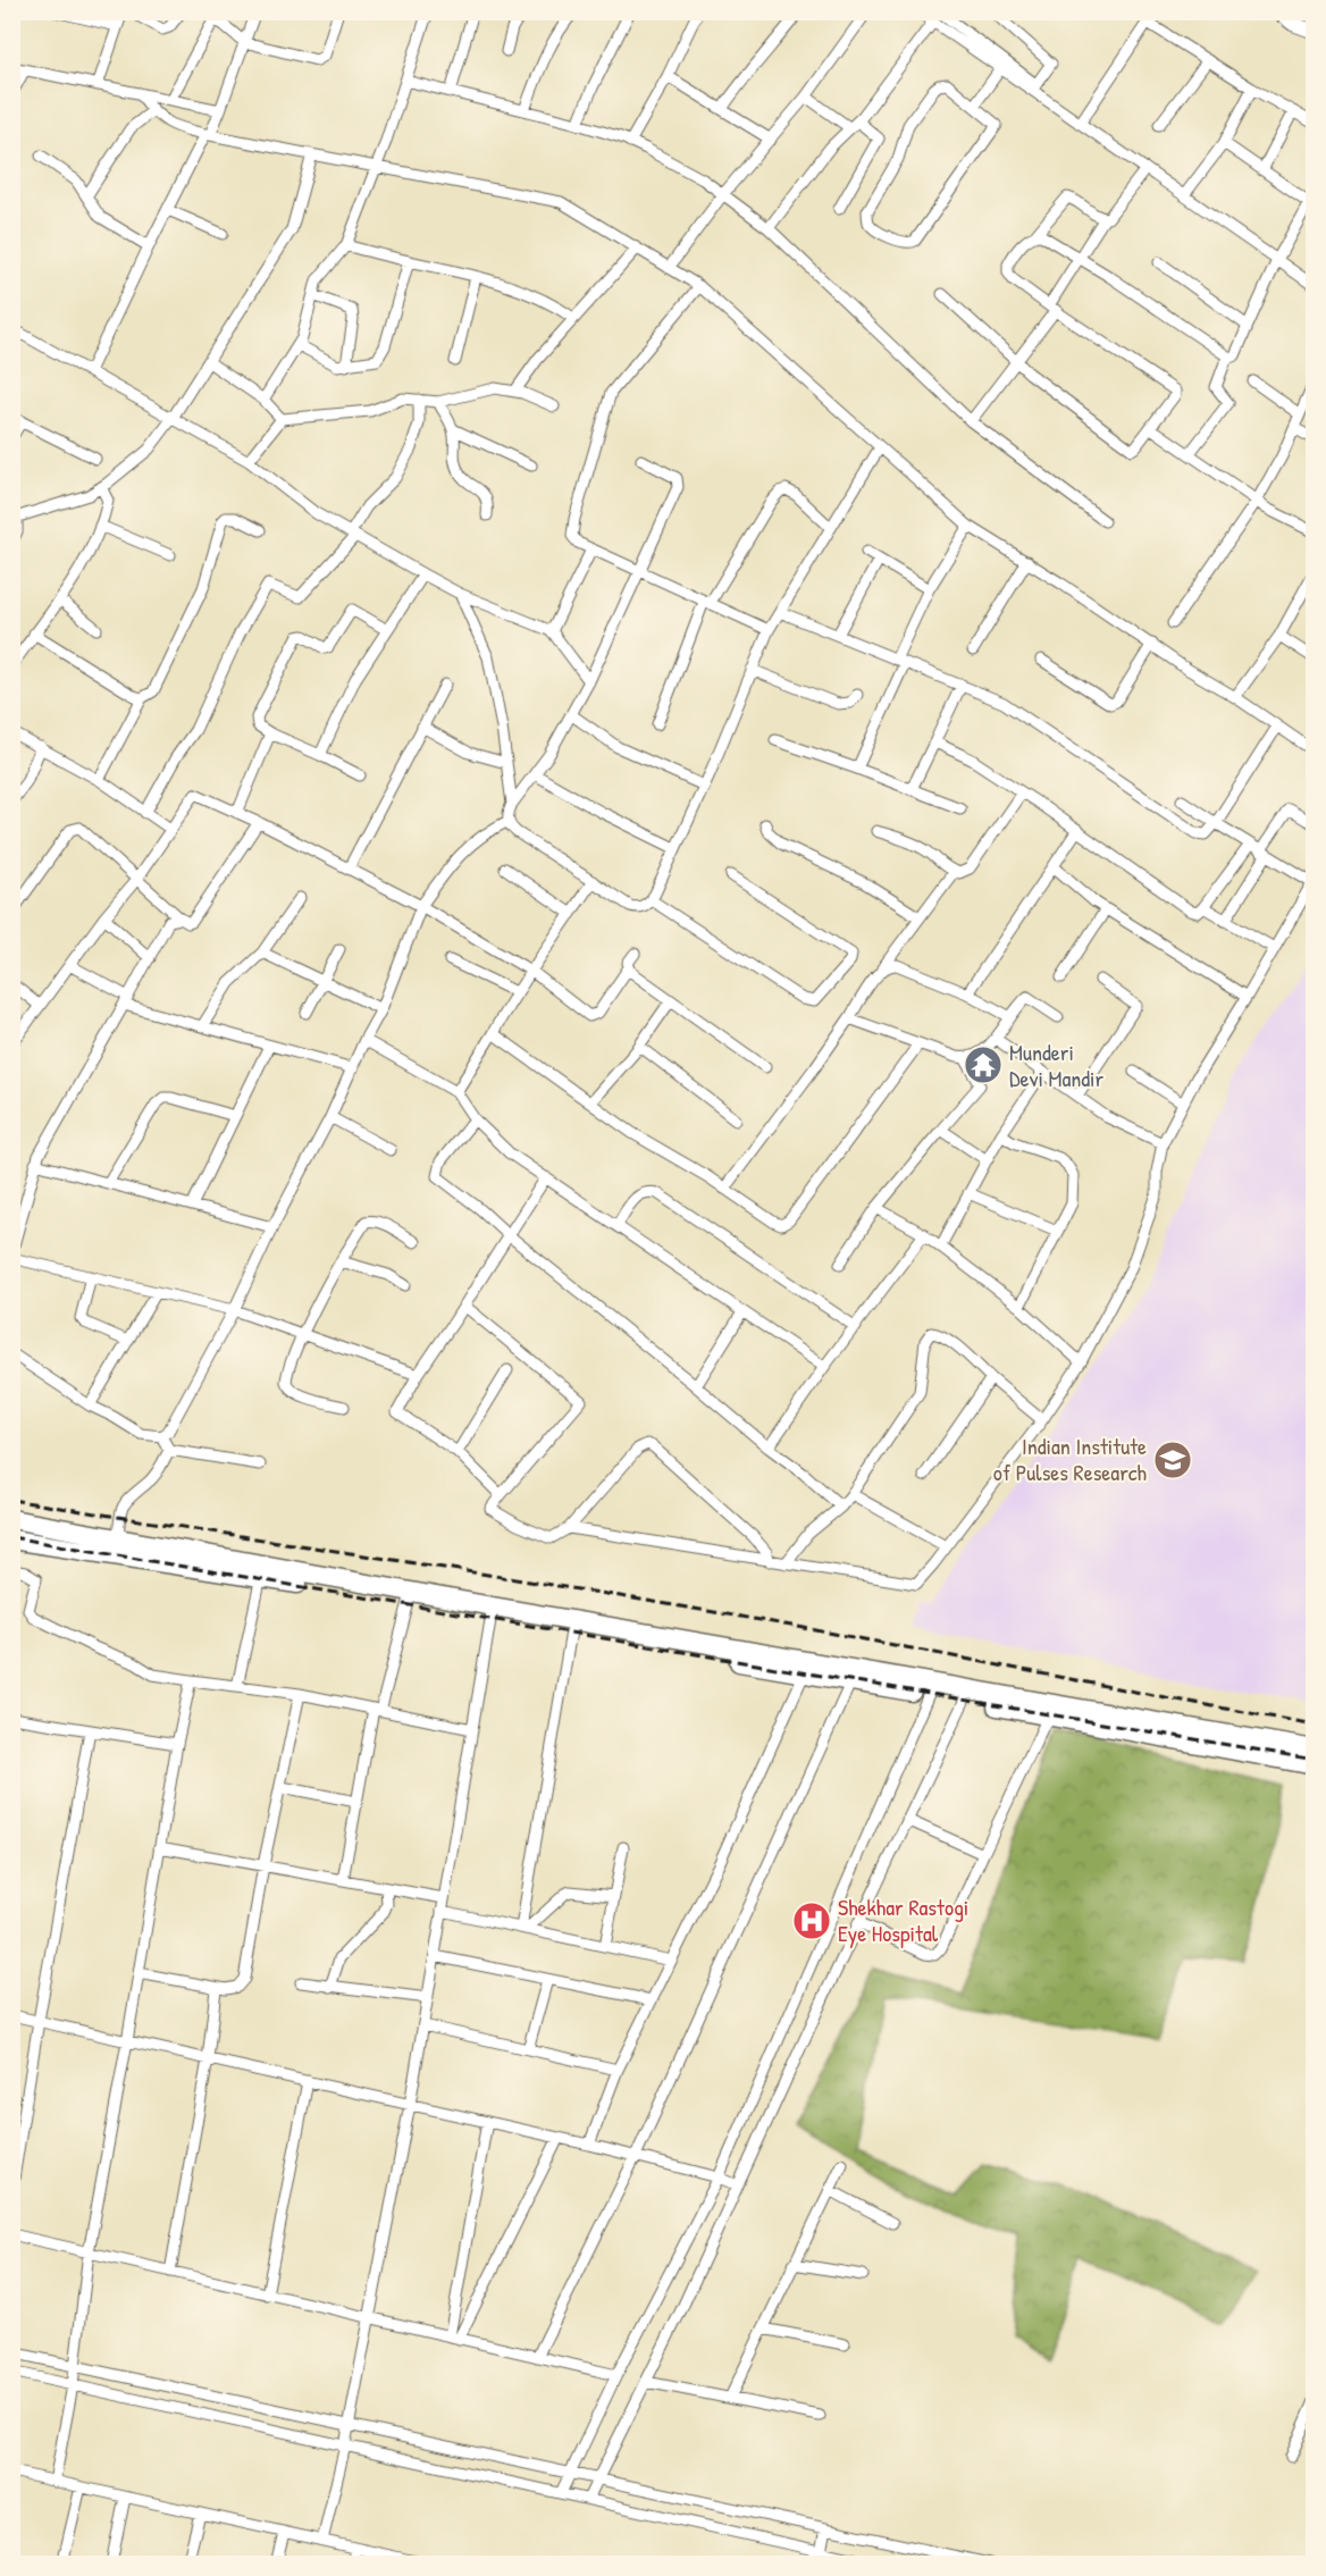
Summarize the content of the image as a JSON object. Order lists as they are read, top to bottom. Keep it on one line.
{"places":{"temple":["Munderi Devi Mandir"],"school or university":["Indian Institute of Pulses Research"],"hospital":["Shekhar Rastogi Eye Hospital"]}}
